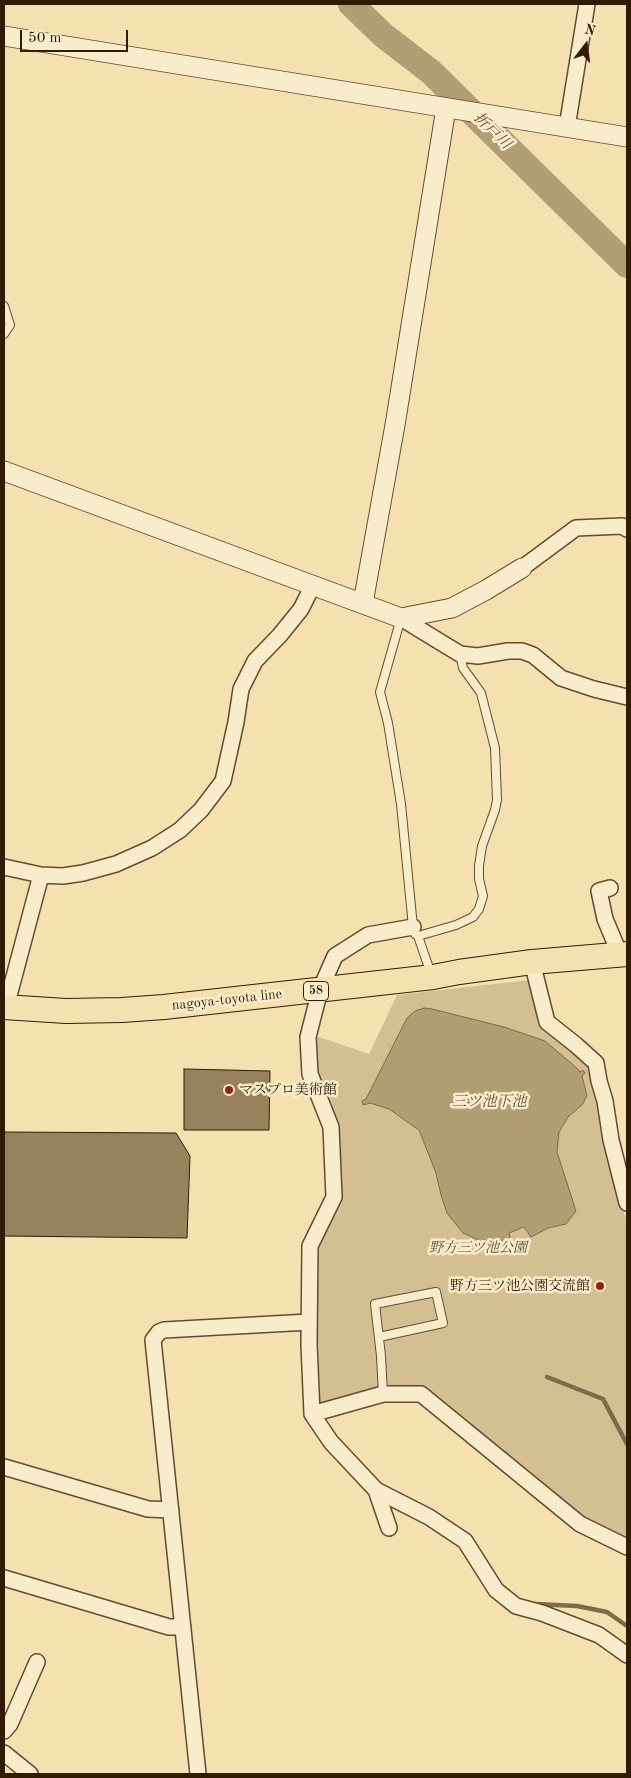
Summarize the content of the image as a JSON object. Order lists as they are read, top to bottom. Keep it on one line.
{"streets":{"main road":["58","nagoya-toyota line"]},"water":["折戸川","三ツ池下池"],"parks":["野方三ツ池公園"],"places":["マスプロ美術館","野方三ツ池公園交流館"],"scale_bar":"50 m","north":"top"}
